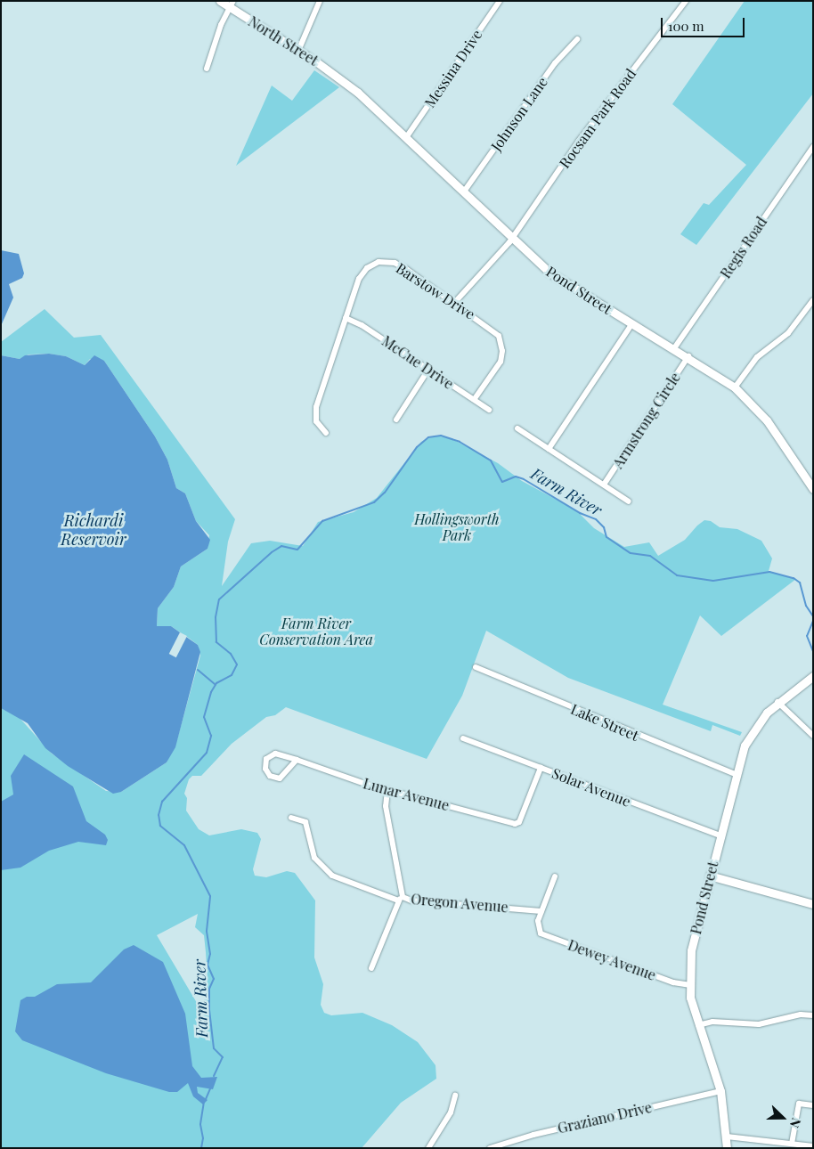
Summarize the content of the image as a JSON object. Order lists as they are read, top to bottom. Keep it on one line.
{"streets":{"main road":["North Street","Pond Street"],"street":["Messina Drive","Johnson Lane","Rocsam Park Road","Regis Road","Barstow Drive","McCue Drive","Armstrong Circle","Lake Street","Solar Avenue","Lunar Avenue","Oregon Avenue","Dewey Avenue","Graziano Drive"]},"crossings":[["North Street","Pond Street"],["Messina Drive","Pond Street"],["Johnson Lane","Pond Street"],["Rocsam Park Road","Pond Street"],["Rocsam Park Road","Barstow Drive"],["Regis Road","Pond Street"],["Pond Street","Armstrong Circle"],["Pond Street","Lake Street"],["Pond Street","Solar Avenue"],["Pond Street","Dewey Avenue"],["Pond Street","Graziano Drive"],["Barstow Drive","McCue Drive"],["Solar Avenue","Lunar Avenue"],["Oregon Avenue","Dewey Avenue"]],"water":["Farm River","Richardi Reservoir"],"parks":["Hollingsworth Park","Farm River Conservation Area"],"scale_bar":"100 m","north":"right"}
